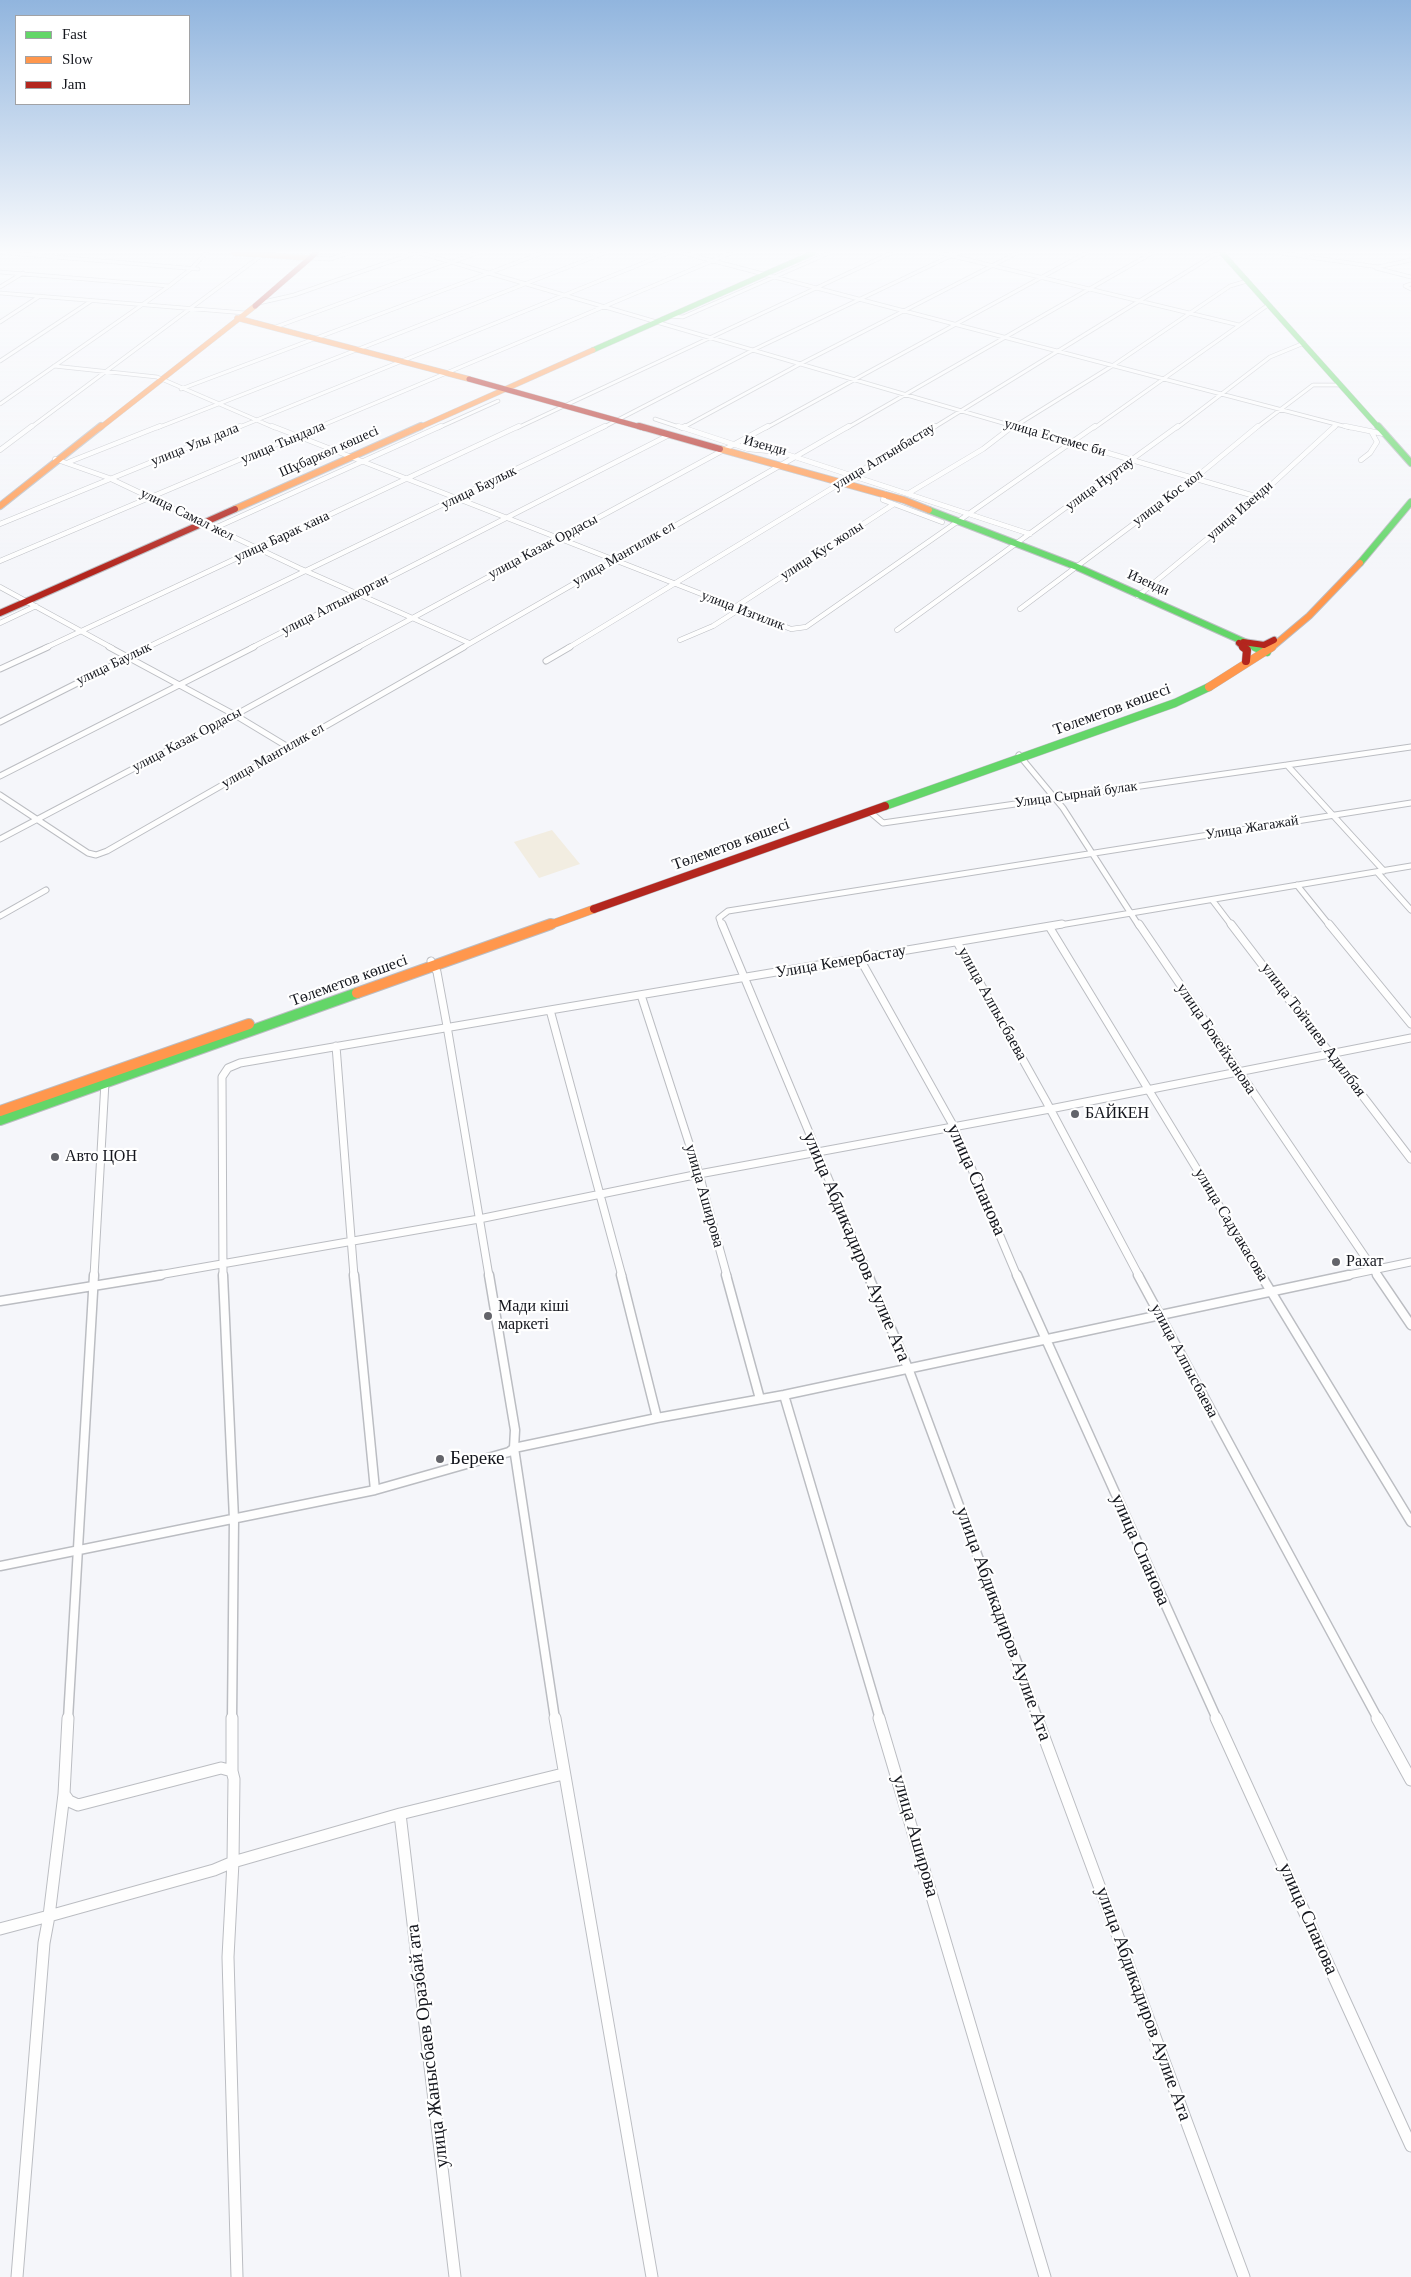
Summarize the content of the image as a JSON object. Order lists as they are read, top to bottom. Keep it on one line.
{"streets":{"main road":["Изенди","Шұбаркөл көшесі","Төлеметов көшесі"],"street":["улица Естемес би","улица Тындала","улица Улы дала","улица Алтынбастау","улица Нуртау","улица Баулык","улица Кос кол","улица Изенди","улица Самал жел","улица Барак хана","улица Казак Ордасы","улица Кус жолы","улица Мангилик ел","улица Алтынкорган","улица Изгилик","Улица Сырнай булак","Улица Жагажай","Улица Кемербастау","улица Алпысбаева","улица Тойчиев Адилбая","улица Бокейханова","улица Спанова","улица Аширова","улица Садуакасова","улица Абдикадиров Аулие Ата","улица Жанысбаев Оразбай ата"]},"crossings":[["улица Естемес би","улица Алтынбастау"],["улица Естемес би","улица Нуртау"],["улица Естемес би","улица Кос кол"],["улица Естемес би","улица Изенди"],["улица Естемес би","улица Казак Ордасы"],["улица Естемес би","улица Мангилик ел"],["улица Естемес би","улица Изгилик"],["улица Тындала","Изенди"],["улица Тындала","улица Самал жел"],["улица Тындала","улица Изгилик"],["улица Улы дала","Изенди"],["улица Улы дала","улица Самал жел"],["улица Улы дала","улица Изгилик"],["Изенди","Шұбаркөл көшесі"],["Изенди","улица Алтынбастау"],["Изенди","улица Нуртау"],["Изенди","улица Баулык"],["Изенди","улица Кос кол"],["Изенди","улица Изенди"],["Изенди","улица Барак хана"],["Изенди","улица Казак Ордасы"],["Изенди","улица Мангилик ел"],["Изенди","улица Алтынкорган"],["Изенди","улица Изгилик"],["Изенди","Төлеметов көшесі"],["Шұбаркөл көшесі","улица Самал жел"],["Шұбаркөл көшесі","улица Изгилик"],["улица Алтынбастау","улица Изгилик"],["улица Баулык","улица Самал жел"],["улица Баулык","улица Изгилик"],["улица Самал жел","улица Барак хана"],["улица Самал жел","улица Казак Ордасы"],["улица Самал жел","улица Мангилик ел"],["улица Самал жел","улица Алтынкорган"],["улица Барак хана","улица Изгилик"],["улица Казак Ордасы","улица Мангилик ел"],["улица Казак Ордасы","улица Изгилик"],["улица Кус жолы","улица Изгилик"],["улица Мангилик ел","улица Изгилик"],["улица Алтынкорган","улица Изгилик"],["Төлеметов көшесі","Улица Сырнай булак"],["Төлеметов көшесі","улица Бокейханова"],["Улица Сырнай булак","улица Бокейханова"],["Улица Жагажай","Улица Кемербастау"],["Улица Жагажай","улица Бокейханова"],["Улица Жагажай","улица Абдикадиров Аулие Ата"],["Улица Кемербастау","улица Алпысбаева"],["Улица Кемербастау","улица Тойчиев Адилбая"],["Улица Кемербастау","улица Бокейханова"],["Улица Кемербастау","улица Спанова"],["Улица Кемербастау","улица Аширова"],["Улица Кемербастау","улица Садуакасова"],["Улица Кемербастау","улица Абдикадиров Аулие Ата"]],"places":["БАЙКЕН","Авто ЦОН","Рахат","Мади кіші маркеті","Береке"],"legend":["Fast","Slow","Jam"]}
